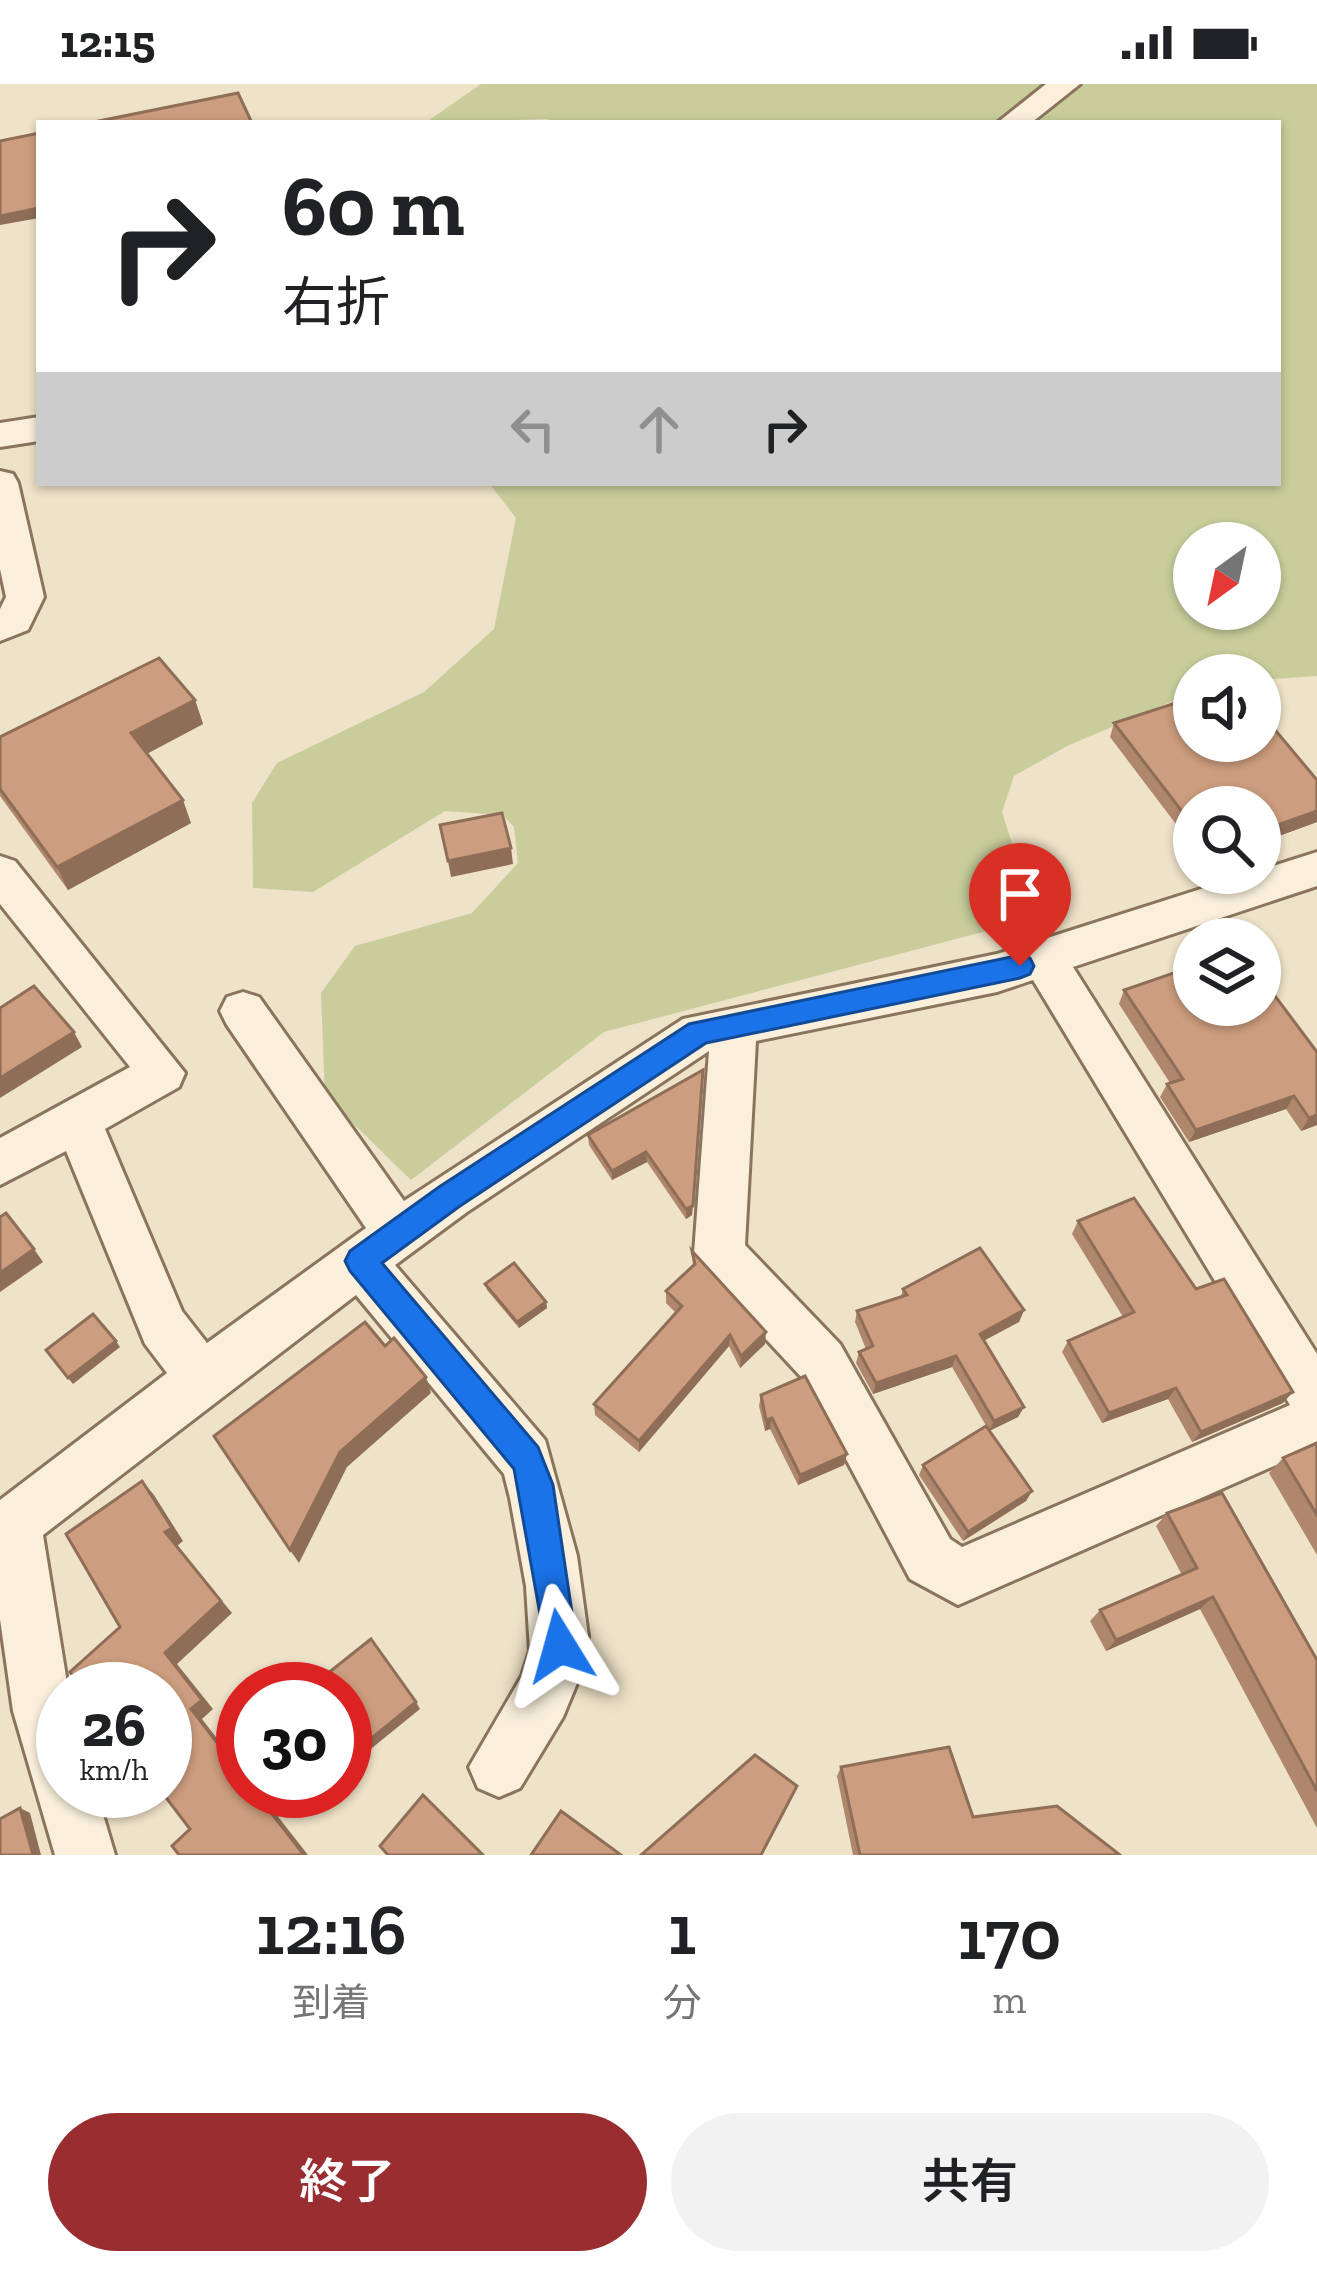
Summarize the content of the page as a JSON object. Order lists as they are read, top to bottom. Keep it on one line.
{"north":"bottom left","page":{"status":"12:15","turn":["60 m","右折"],"speed":"26 km/h","limit":"30","eta":["12:16","到着","1","分","170","m"],"buttons":["終了","共有"]}}
